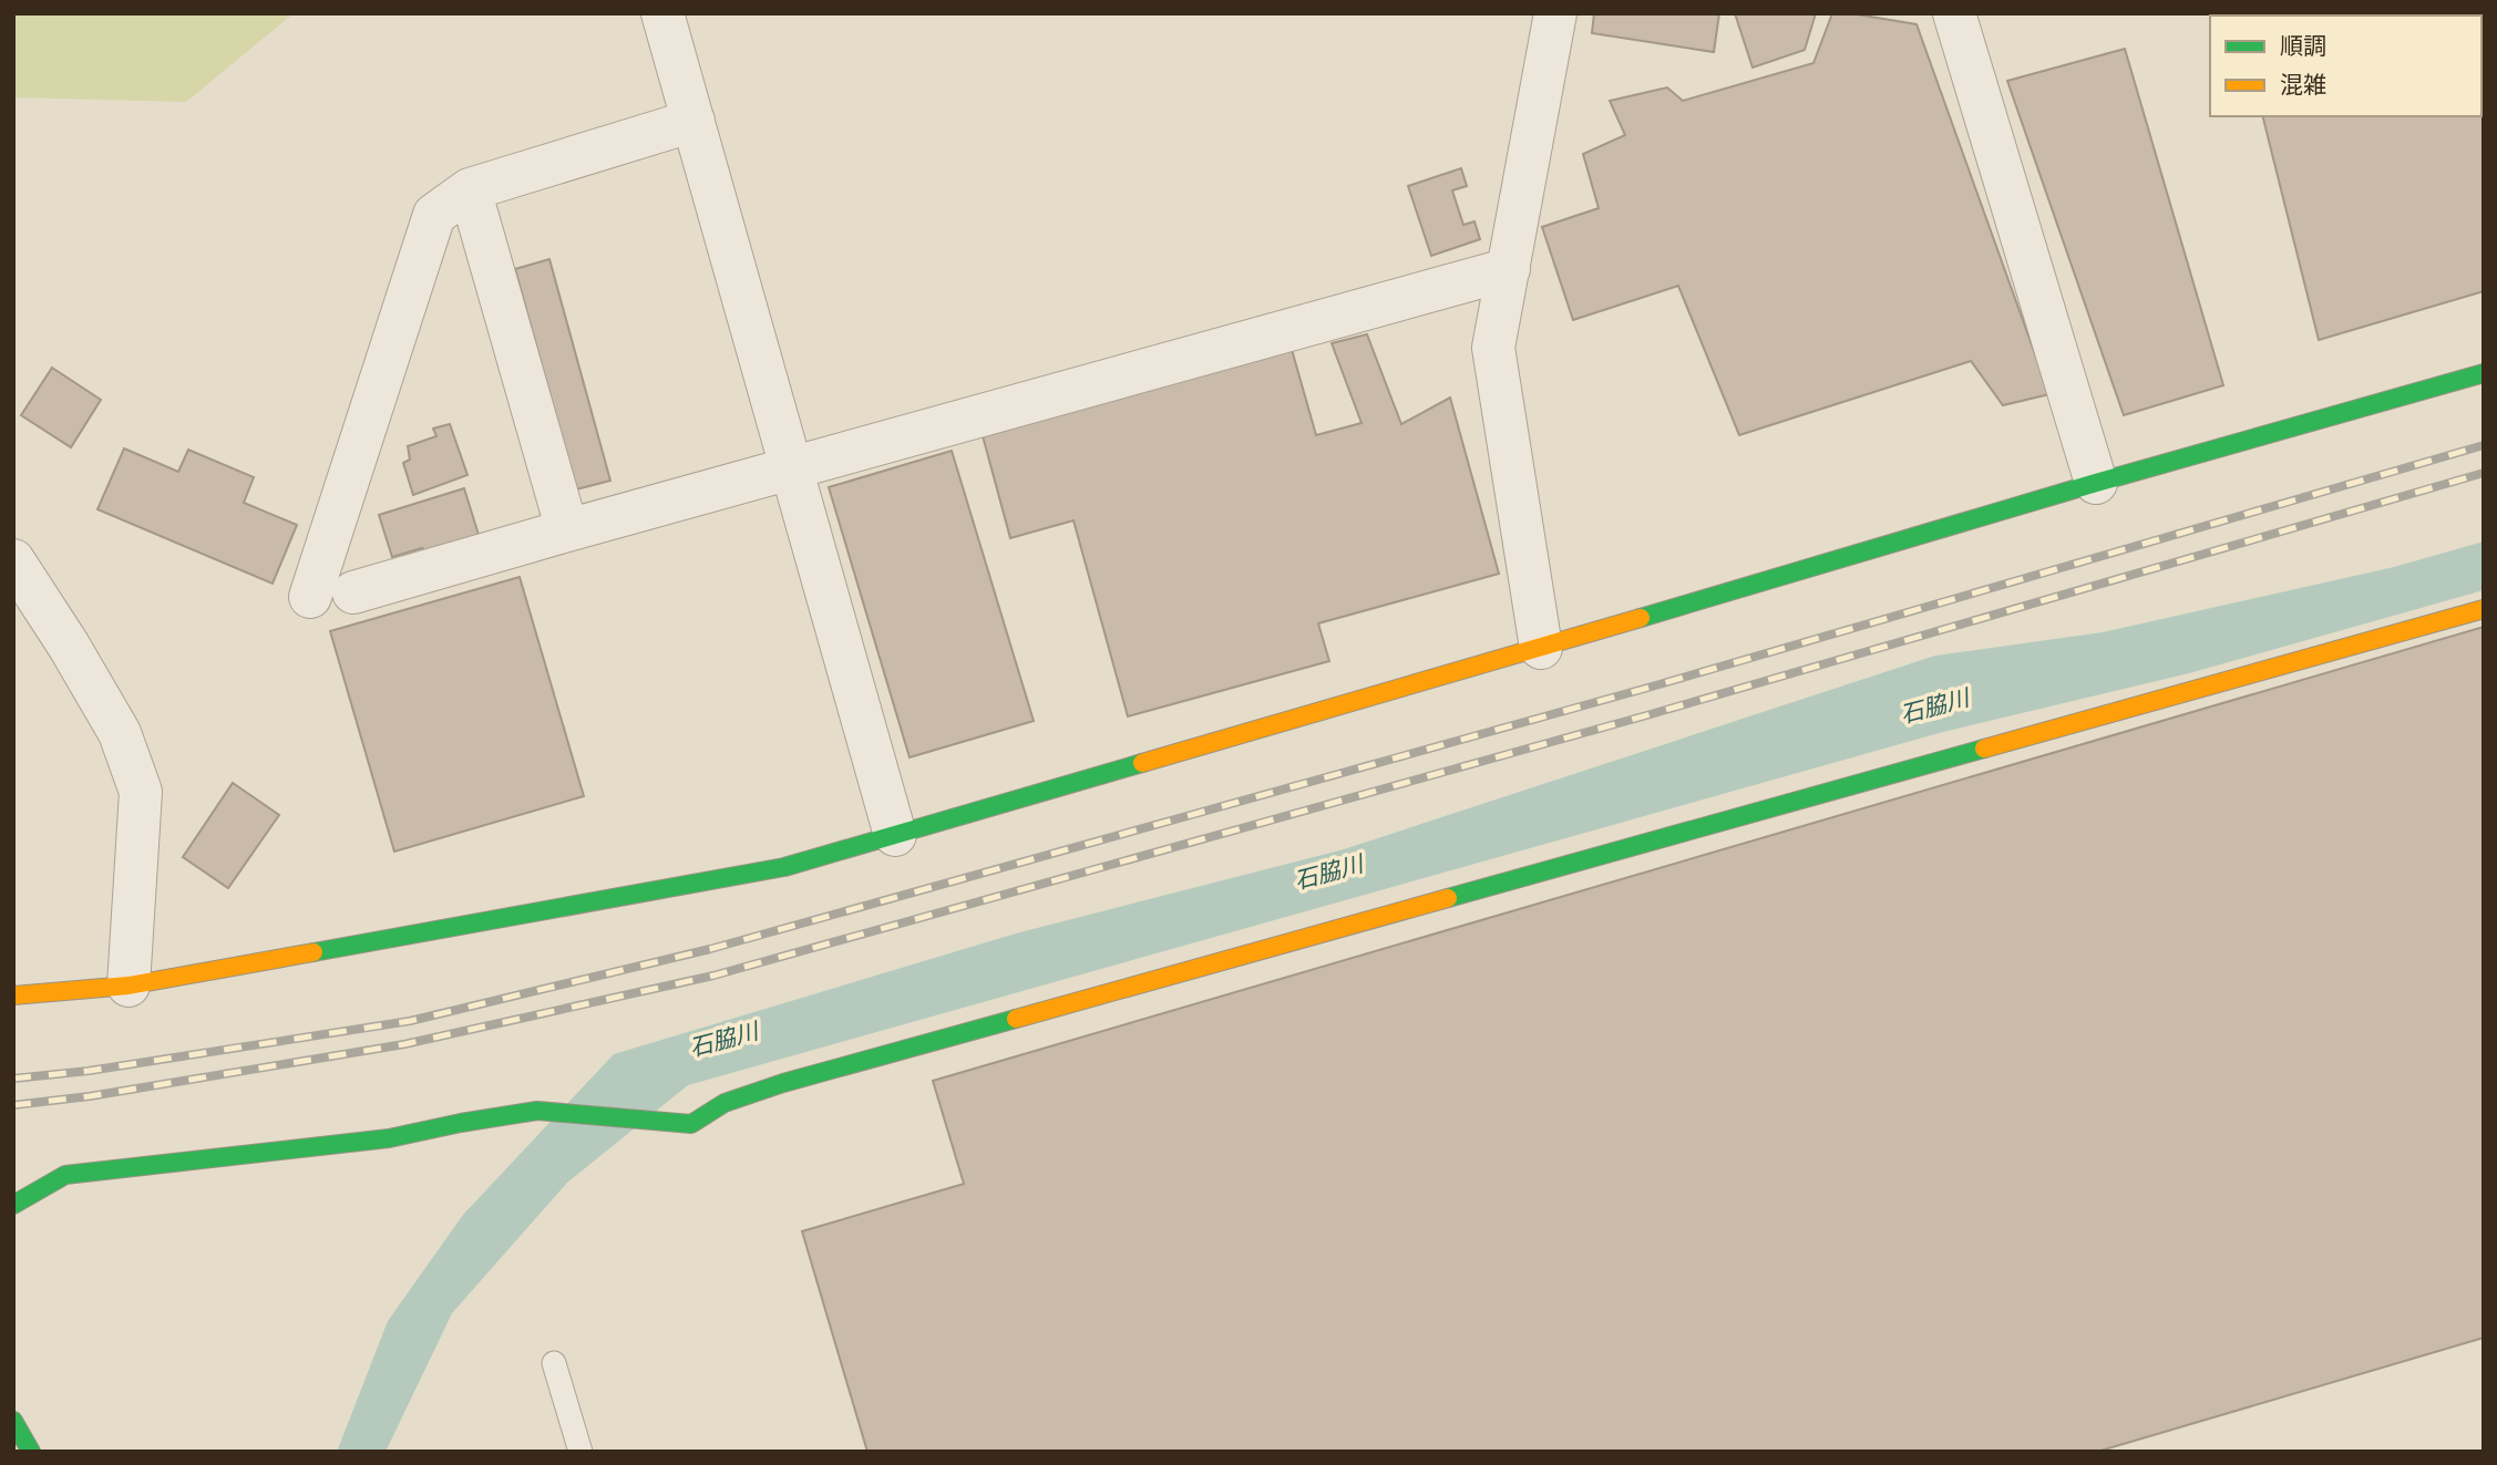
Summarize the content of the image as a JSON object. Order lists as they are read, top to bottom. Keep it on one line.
{"water":["石脇川"],"legend":["順調","混雑"]}
